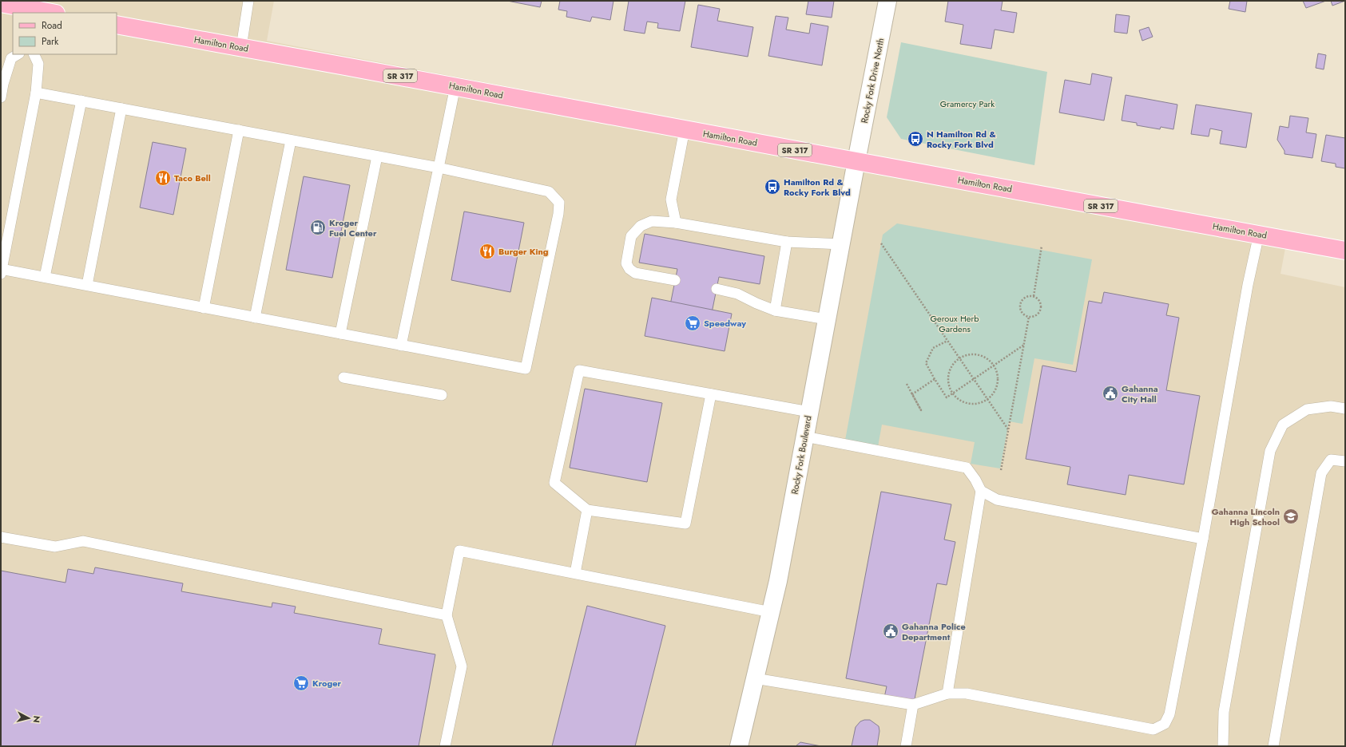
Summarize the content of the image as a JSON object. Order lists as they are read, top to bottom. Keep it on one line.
{"streets":{"main road":["Hamilton Road","SR 317"],"street":["Rocky Fork Drive North","Rocky Fork Boulevard"]},"crossings":[["Hamilton Road","Rocky Fork Drive North"],["Hamilton Road","Rocky Fork Boulevard"],["Rocky Fork Drive North","Rocky Fork Boulevard"]],"parks":["Gramercy Park","Geroux Herb Gardens"],"places":{"bus stop":["N Hamilton Rd & Rocky Fork Blvd","Hamilton Rd & Rocky Fork Blvd"],"restaurant":["Taco Bell","Burger King"],"fuel station":["Kroger Fuel Center"],"supermarket":["Speedway","Kroger"],"public building":["Gahanna City Hall","Gahanna Police Department"],"school or university":["Gahanna Lincoln High School"]},"legend":["Road","Park"],"north":"right"}
